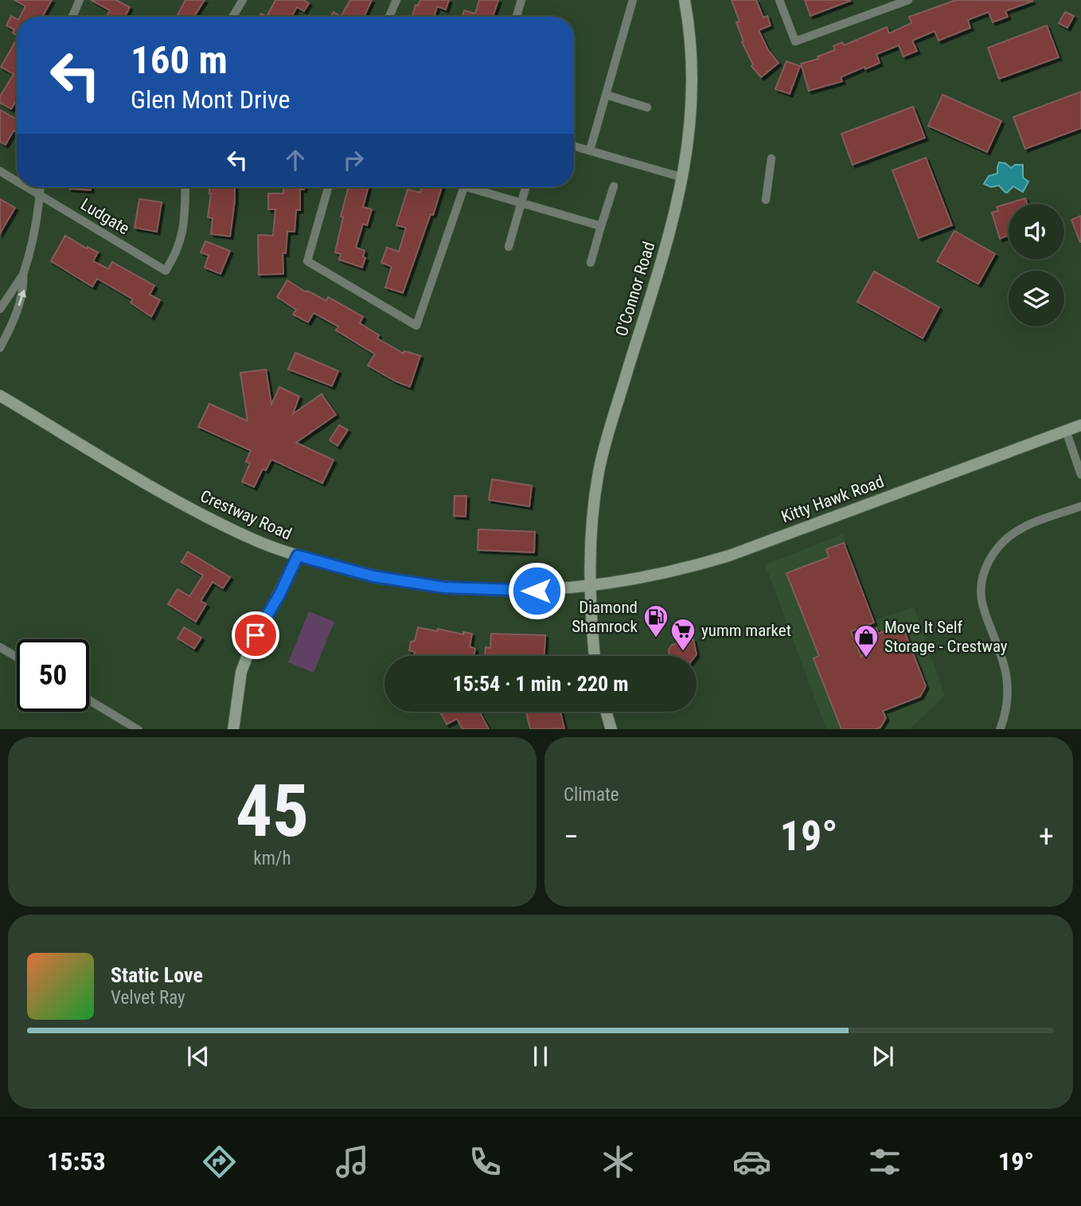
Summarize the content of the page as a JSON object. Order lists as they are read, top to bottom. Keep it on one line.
{"streets":{"main road":["O'Connor Road","Kitty Hawk Road","Crestway Road"],"street":["Ludgate"]},"crossings":[["O'Connor Road","Kitty Hawk Road"],["O'Connor Road","Crestway Road"],["Kitty Hawk Road","Crestway Road"]],"places":{"fuel station":["Diamond Shamrock"],"supermarket":["yumm market"],"shop":["Move It Self Storage - Crestway"]},"page":{"turn":["160 m","Glen Mont Drive"],"limit":"50","trip":"15:54 · 1 min · 220 m","tile":[["45","km/h"],"Climate"],"heat":["−","19°","+"],"song":["Static Love","Velvet Ray"],"tabs":["15:53","19°"]}}
